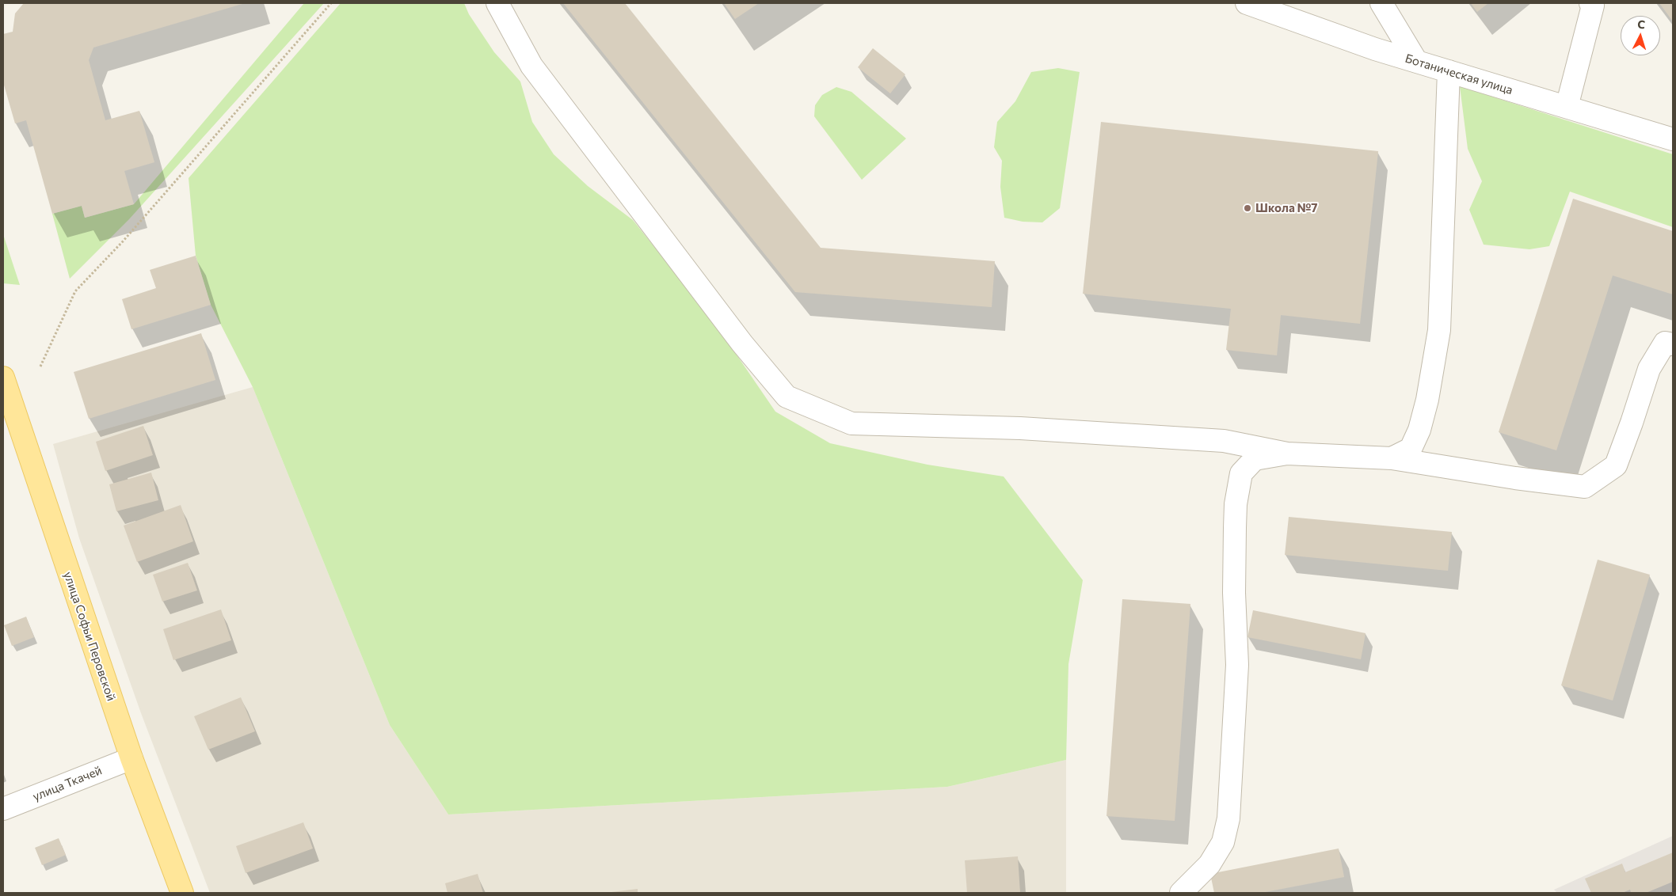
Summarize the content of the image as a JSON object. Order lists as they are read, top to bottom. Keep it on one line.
{"streets":{"main road":["улица Софьи Перовской"],"street":["Ботаническая улица","улица Ткачей"]},"crossings":[["улица Софьи Перовской","улица Ткачей"]],"places":["Школа №7"],"north":"top"}
